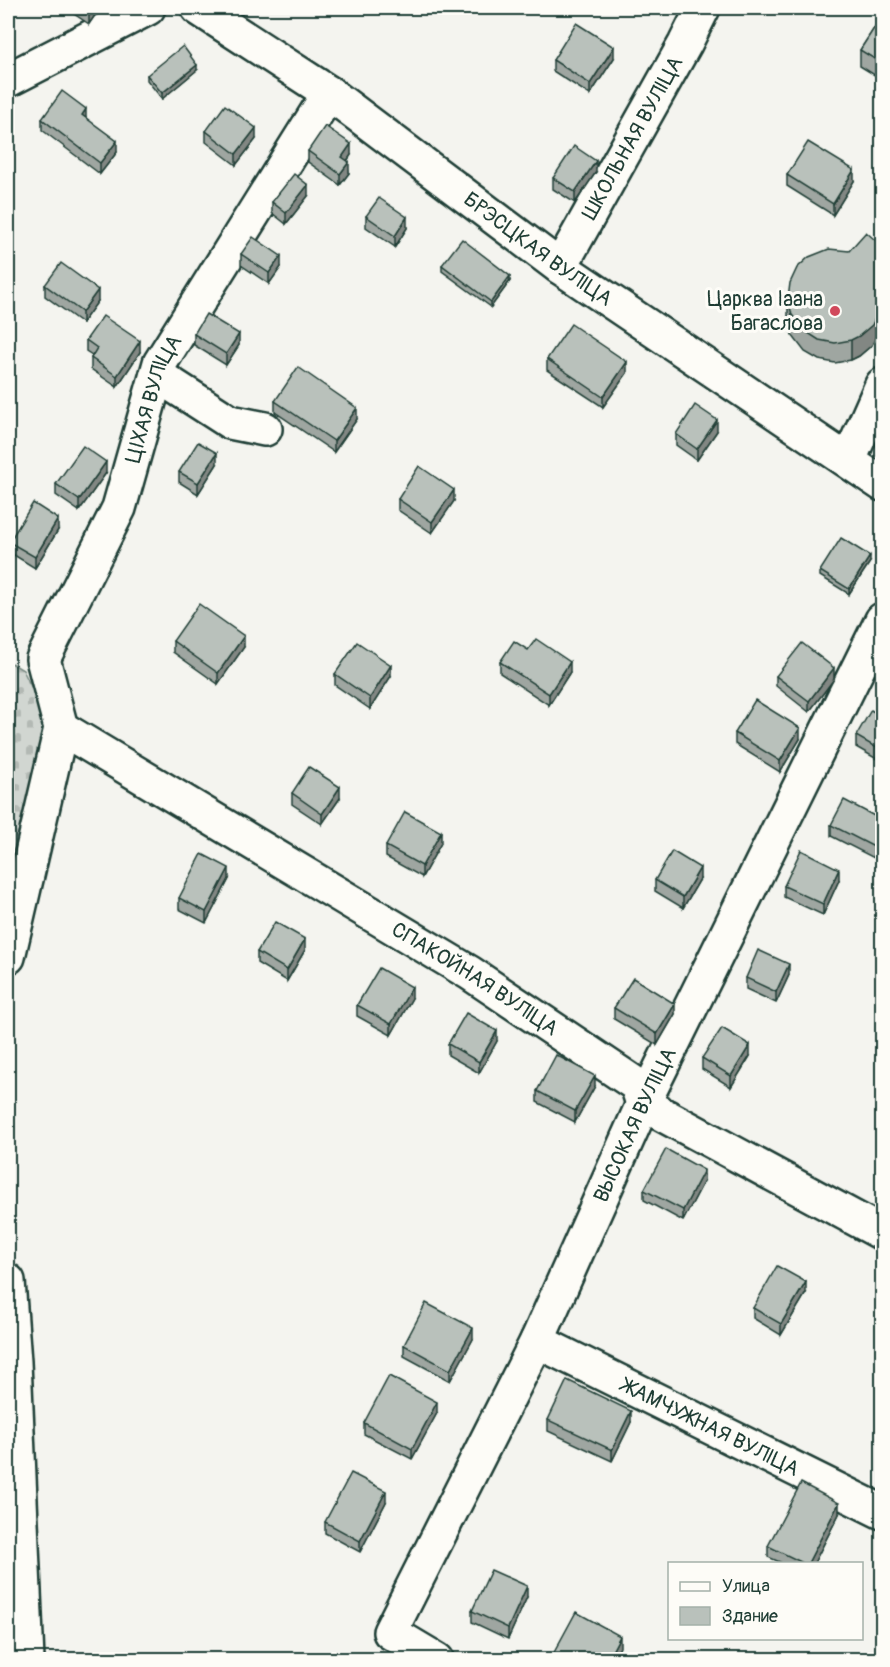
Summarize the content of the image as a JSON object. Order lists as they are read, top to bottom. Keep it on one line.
{"streets":{"street":["ШКОЛЬНАЯ ВУЛІЦА","БРЭСЦКАЯ ВУЛІЦА","ЦІХАЯ ВУЛІЦА","СПАКОЙНАЯ ВУЛІЦА","ВЫСОКАЯ ВУЛІЦА","ЖАМЧУЖНАЯ ВУЛІЦА"]},"crossings":[["ШКОЛЬНАЯ ВУЛІЦА","БРЭСЦКАЯ ВУЛІЦА"],["БРЭСЦКАЯ ВУЛІЦА","ЦІХАЯ ВУЛІЦА"],["ЦІХАЯ ВУЛІЦА","СПАКОЙНАЯ ВУЛІЦА"],["СПАКОЙНАЯ ВУЛІЦА","ВЫСОКАЯ ВУЛІЦА"],["ВЫСОКАЯ ВУЛІЦА","ЖАМЧУЖНАЯ ВУЛІЦА"]],"places":["Царква Іаана Багаслова"],"legend":["Улица","Здание"]}
